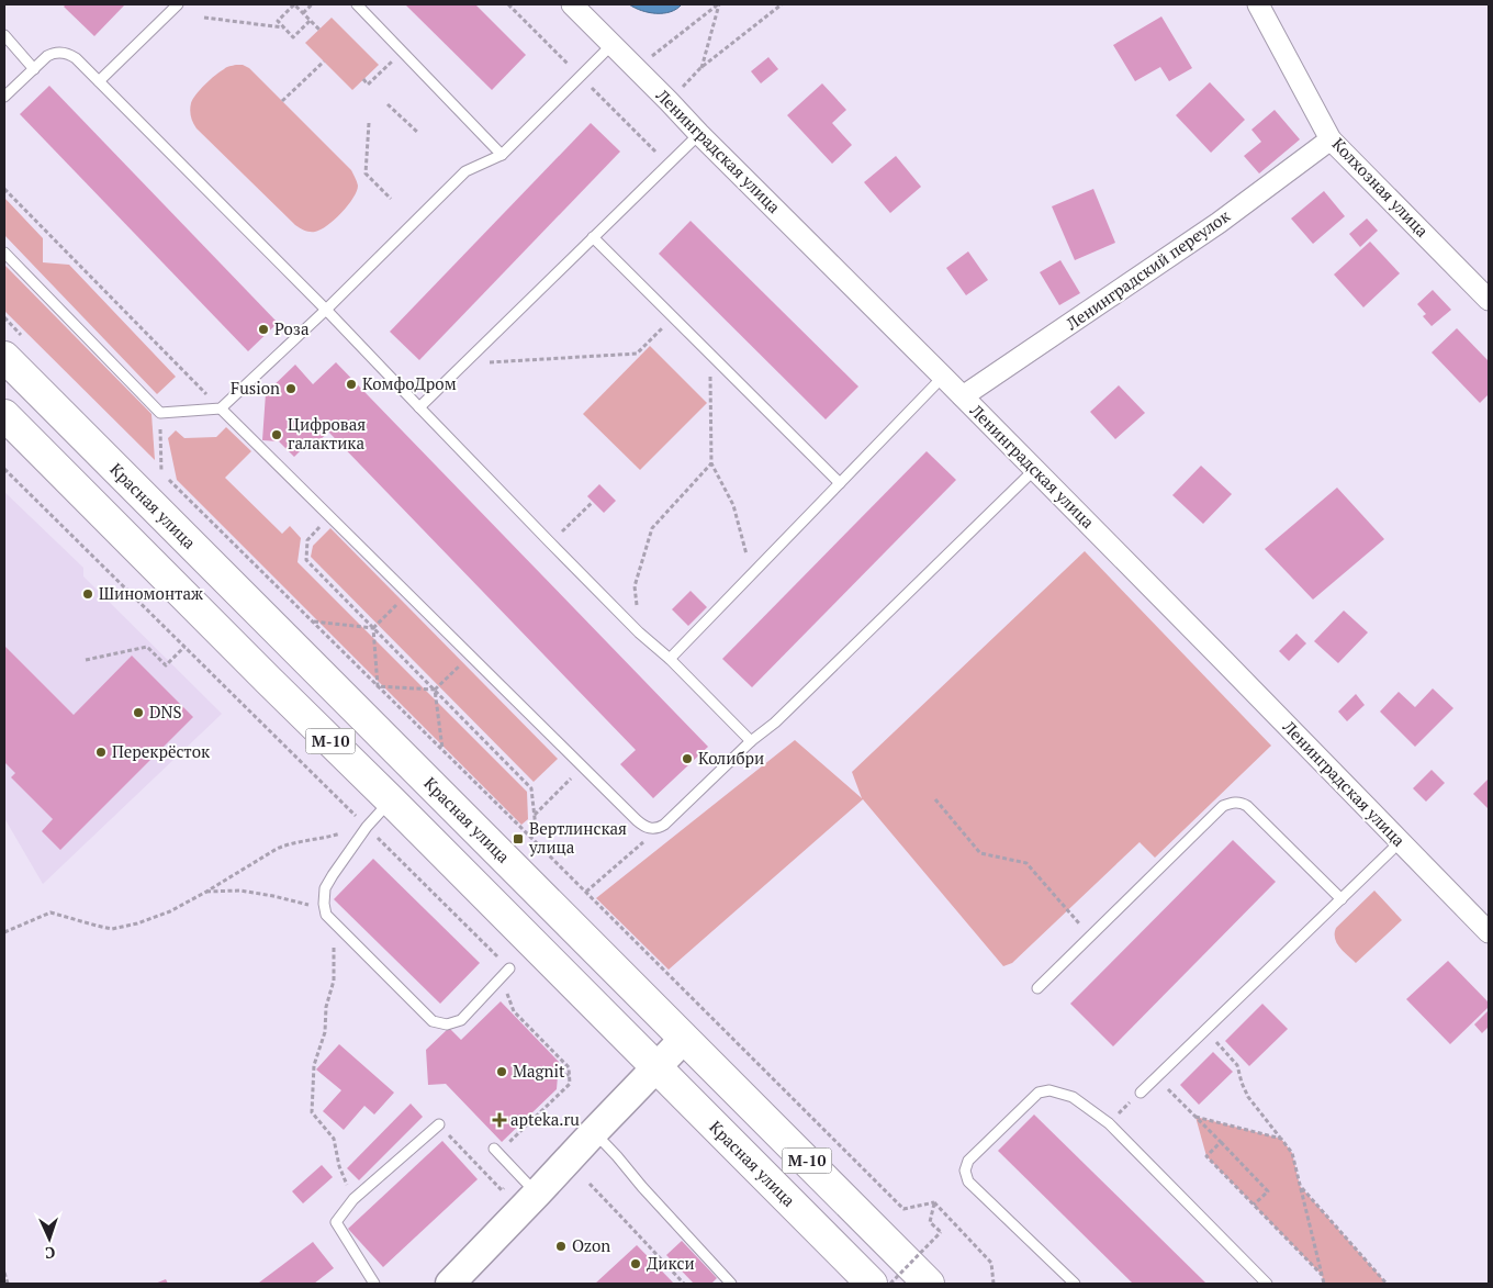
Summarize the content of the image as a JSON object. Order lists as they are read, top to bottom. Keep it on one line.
{"streets":{"highway":["Красная улица","М-10"],"street":["Ленинградская улица","Колхозная улица","Ленинградский переулок"]},"crossings":[["Ленинградская улица","Ленинградский переулок"],["Колхозная улица","Ленинградский переулок"]],"places":{"other":["Роза","КомфоДром","Fusion","Цифровая галактика","Шиномонтаж","DNS","Перекрёсток","Колибри","Magnit","Ozon","Дикси"],"transit":["Вертлинская улица"],"health":["apteka.ru"]},"north":"bottom"}
